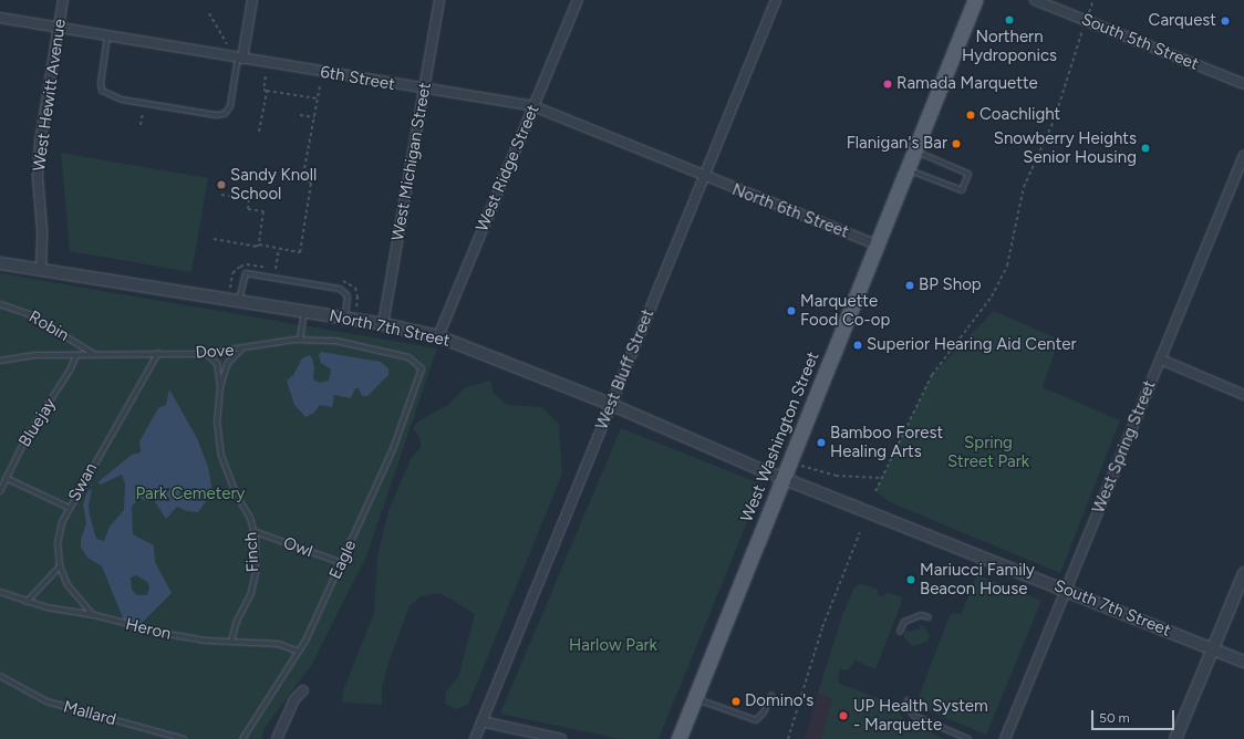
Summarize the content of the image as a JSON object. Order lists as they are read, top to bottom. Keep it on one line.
{"streets":{"main road":["West Washington Street"],"street":["South 5th Street","6th Street","West Hewitt Avenue","West Michigan Street","West Ridge Street","North 6th Street","North 7th Street","West Bluff Street","West Spring Street","South 7th Street"],"lane":["Robin","Dove","Bluejay","Swan","Owl","Finch","Eagle","Heron","Mallard"]},"crossings":[["6th Street","West Hewitt Avenue"],["6th Street","West Michigan Street"],["6th Street","West Ridge Street"],["6th Street","North 6th Street"],["6th Street","West Bluff Street"],["West Hewitt Avenue","North 7th Street"],["West Michigan Street","North 7th Street"],["West Ridge Street","North 7th Street"],["North 6th Street","West Bluff Street"],["North 6th Street","West Washington Street"],["Robin","Dove"],["North 7th Street","West Bluff Street"],["North 7th Street","West Washington Street"],["North 7th Street","South 7th Street"],["Dove","Bluejay"],["Dove","Swan"],["Dove","Finch"],["Dove","Eagle"],["West Washington Street","South 7th Street"],["West Spring Street","South 7th Street"],["Swan","Heron"],["Owl","Finch"],["Owl","Eagle"],["Finch","Heron"],["Eagle","Heron"]],"parks":["Spring Street Park","Park Cemetery","Harlow Park"],"places":["Northern Hydroponics","Carquest","Ramada Marquette","Coachlight","Flanigan's Bar","Snowberry Heights Senior Housing","Sandy Knoll School","BP Shop","Marquette Food Co-op","Superior Hearing Aid Center","Bamboo Forest Healing Arts","Mariucci Family Beacon House","Domino's","UP Health System - Marquette"],"scale_bar":"50 m"}
